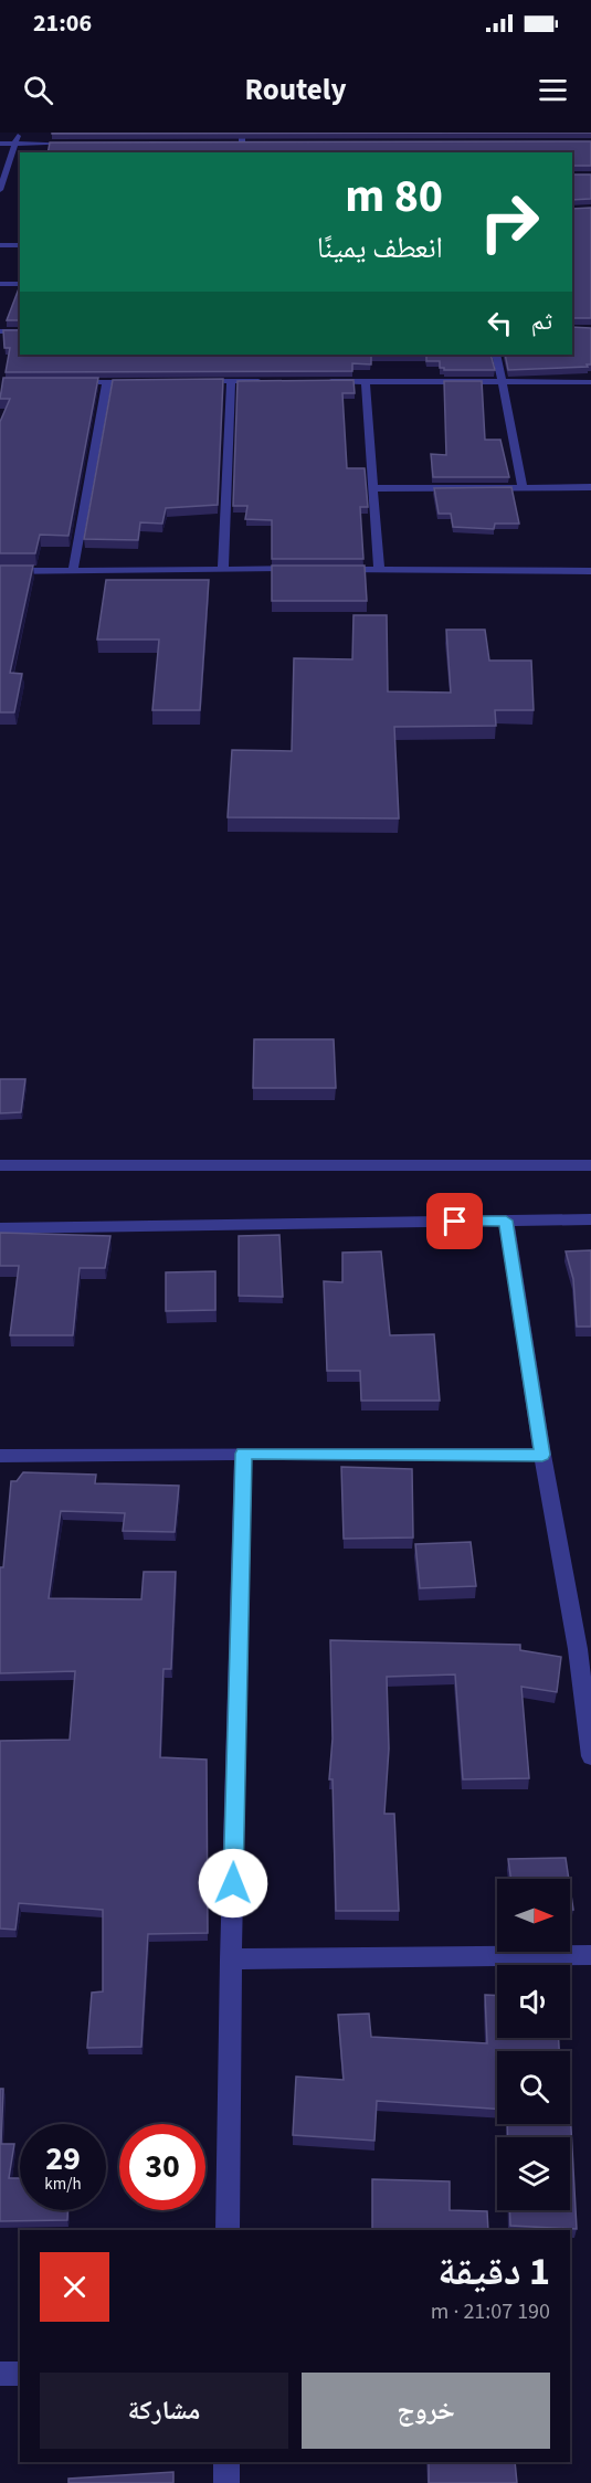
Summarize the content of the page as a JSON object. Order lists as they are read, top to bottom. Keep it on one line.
{"north":"right","page":{"status":"21:06","header":"Routely","turn":["80 m","انعطف يمينًا"],"then":"ثم","speed":"29 km/h","limit":"30","heading":["1 دقيقة","190 m · 21:07"],"buttons":["خروج","مشاركة"]}}
